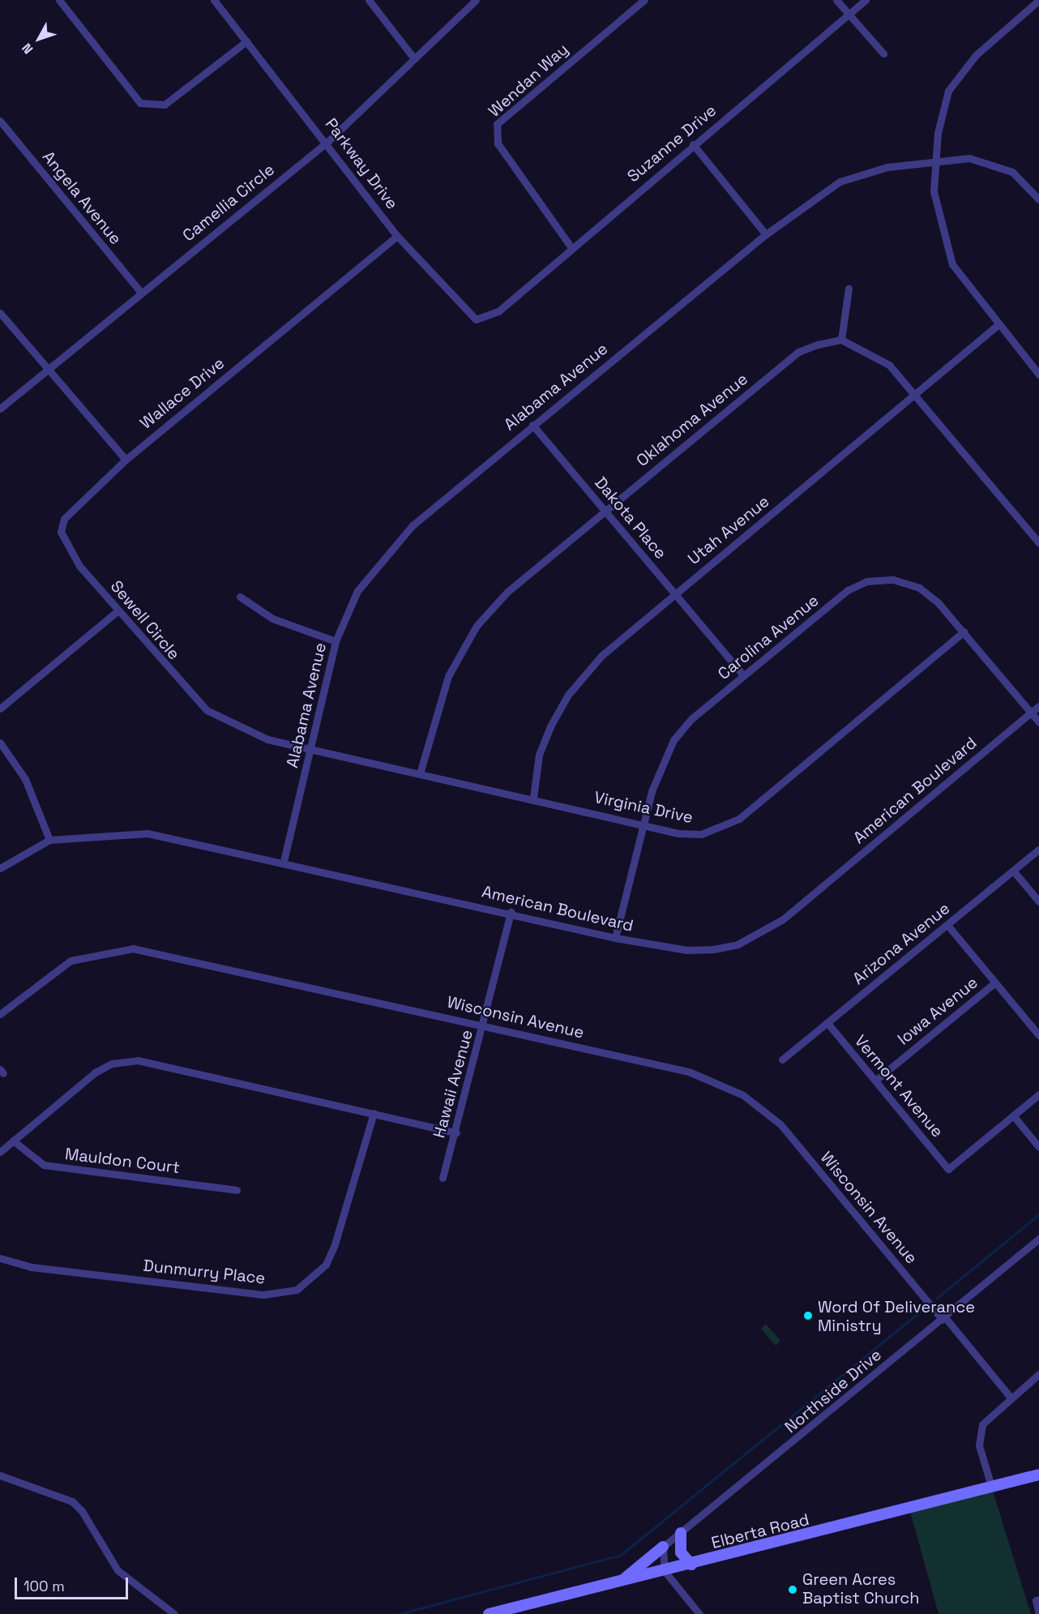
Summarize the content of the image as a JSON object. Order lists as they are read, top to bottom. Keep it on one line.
{"streets":{"street":["Wendan Way","Suzanne Drive","Parkway Drive","Angela Avenue","Camellia Circle","Alabama Avenue","Wallace Drive","Oklahoma Avenue","Dakota Place","Utah Avenue","Sewell Circle","Carolina Avenue","American Boulevard","Virginia Drive","Arizona Avenue","Iowa Avenue","Wisconsin Avenue","Hawaii Avenue","Vermont Avenue","Mauldon Court","Dunmurry Place","Northside Drive","Elberta Road"]},"crossings":[["Wendan Way","Suzanne Drive"],["Suzanne Drive","Parkway Drive"],["Parkway Drive","Camellia Circle"],["Parkway Drive","Wallace Drive"],["Angela Avenue","Camellia Circle"],["Alabama Avenue","Dakota Place"],["Alabama Avenue","Sewell Circle"],["Alabama Avenue","American Boulevard"],["Alabama Avenue","Virginia Drive"],["Wallace Drive","Sewell Circle"],["Oklahoma Avenue","Dakota Place"],["Oklahoma Avenue","Virginia Drive"],["Dakota Place","Utah Avenue"],["Dakota Place","Carolina Avenue"],["Utah Avenue","Virginia Drive"],["Sewell Circle","Virginia Drive"],["Carolina Avenue","American Boulevard"],["Carolina Avenue","Virginia Drive"],["American Boulevard","Hawaii Avenue"],["Arizona Avenue","Vermont Avenue"],["Iowa Avenue","Vermont Avenue"],["Wisconsin Avenue","Hawaii Avenue"],["Wisconsin Avenue","Northside Drive"]],"places":["Word Of Deliverance Ministry","Green Acres Baptist Church"],"scale_bar":"100 m","north":"bottom left"}
